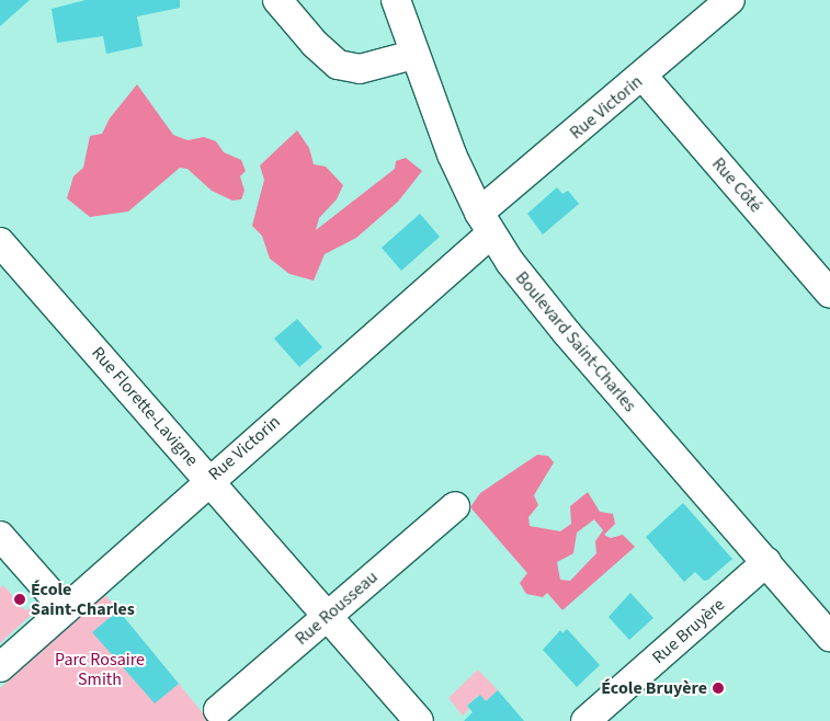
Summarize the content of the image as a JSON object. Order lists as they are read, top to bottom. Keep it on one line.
{"streets":{"street":["Rue Victorin","Rue Côté","Boulevard Saint-Charles","Rue Florette-Lavigne","Rue Rousseau","Rue Bruyère"]},"crossings":[["Rue Victorin","Rue Côté"],["Rue Victorin","Boulevard Saint-Charles"],["Rue Victorin","Rue Florette-Lavigne"],["Boulevard Saint-Charles","Rue Bruyère"],["Rue Florette-Lavigne","Rue Rousseau"]],"parks":["Parc Rosaire Smith"],"places":["École Saint-Charles","École Bruyère"]}
